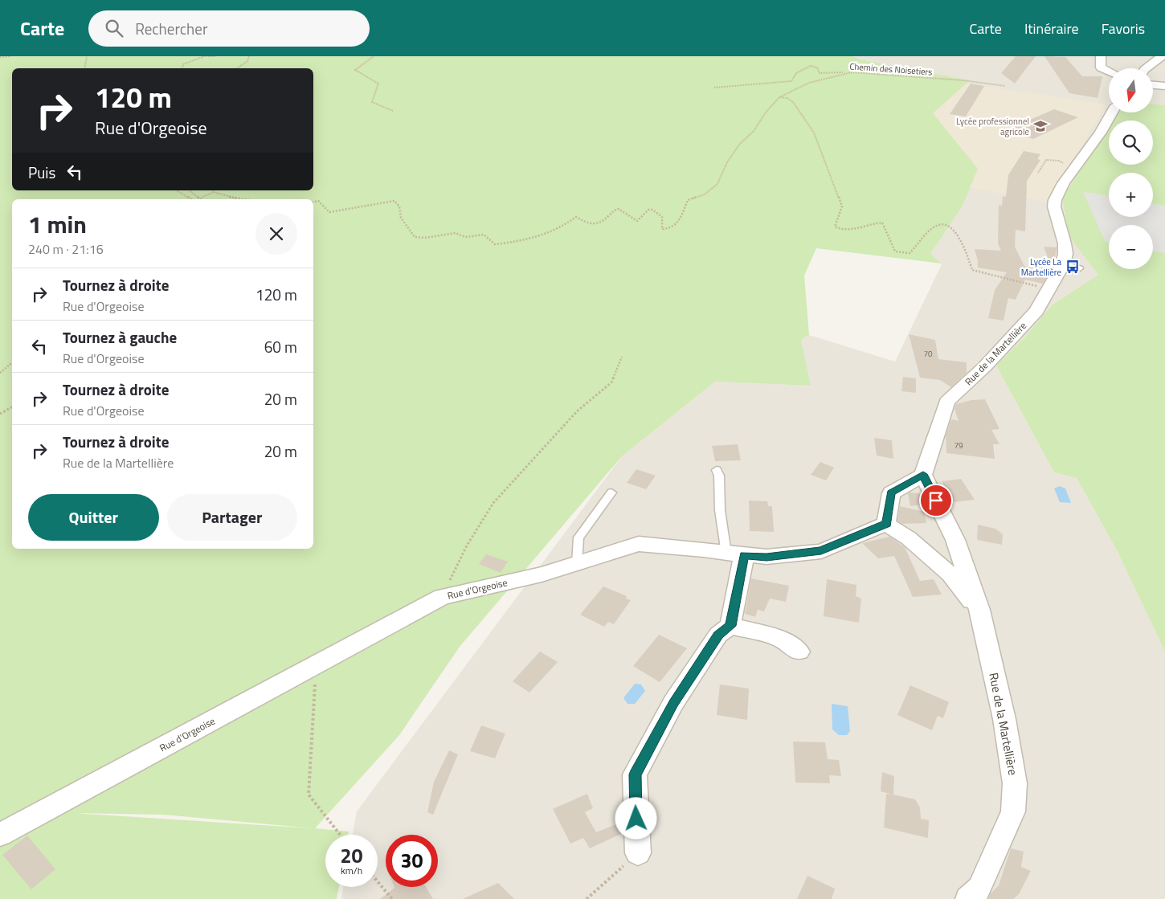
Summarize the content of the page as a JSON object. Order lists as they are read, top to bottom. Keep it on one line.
{"streets":{"street":["Rue de la Martellière","Rue d'Orgeoise"],"path":["Chemin des Noisetiers"]},"crossings":[["Rue de la Martellière","Rue d'Orgeoise"]],"places":{"school or university":["Lycée professionnel agricole"],"bus stop":["Lycée La Martellière"]},"house_numbers":["70","79"],"north":"bottom","page":{"header":"Carte","search":"Rechercher","nav":["Carte","Itinéraire","Favoris"],"map_buttons":["+","−"],"turn":["120 m","Rue d'Orgeoise"],"then":"Puis","heading":["1 min","240 m · 21:16"],"list":[{"name":"Tournez à droite","note":"Rue d'Orgeoise","value":"120 m"},{"name":"Tournez à gauche","note":"Rue d'Orgeoise","value":"60 m"},{"name":"Tournez à droite","note":"Rue d'Orgeoise","value":"20 m"},{"name":"Tournez à droite","note":"Rue de la Martellière","value":"20 m"}],"buttons":["Quitter","Partager"],"speed":"20 km/h","limit":"30"}}
